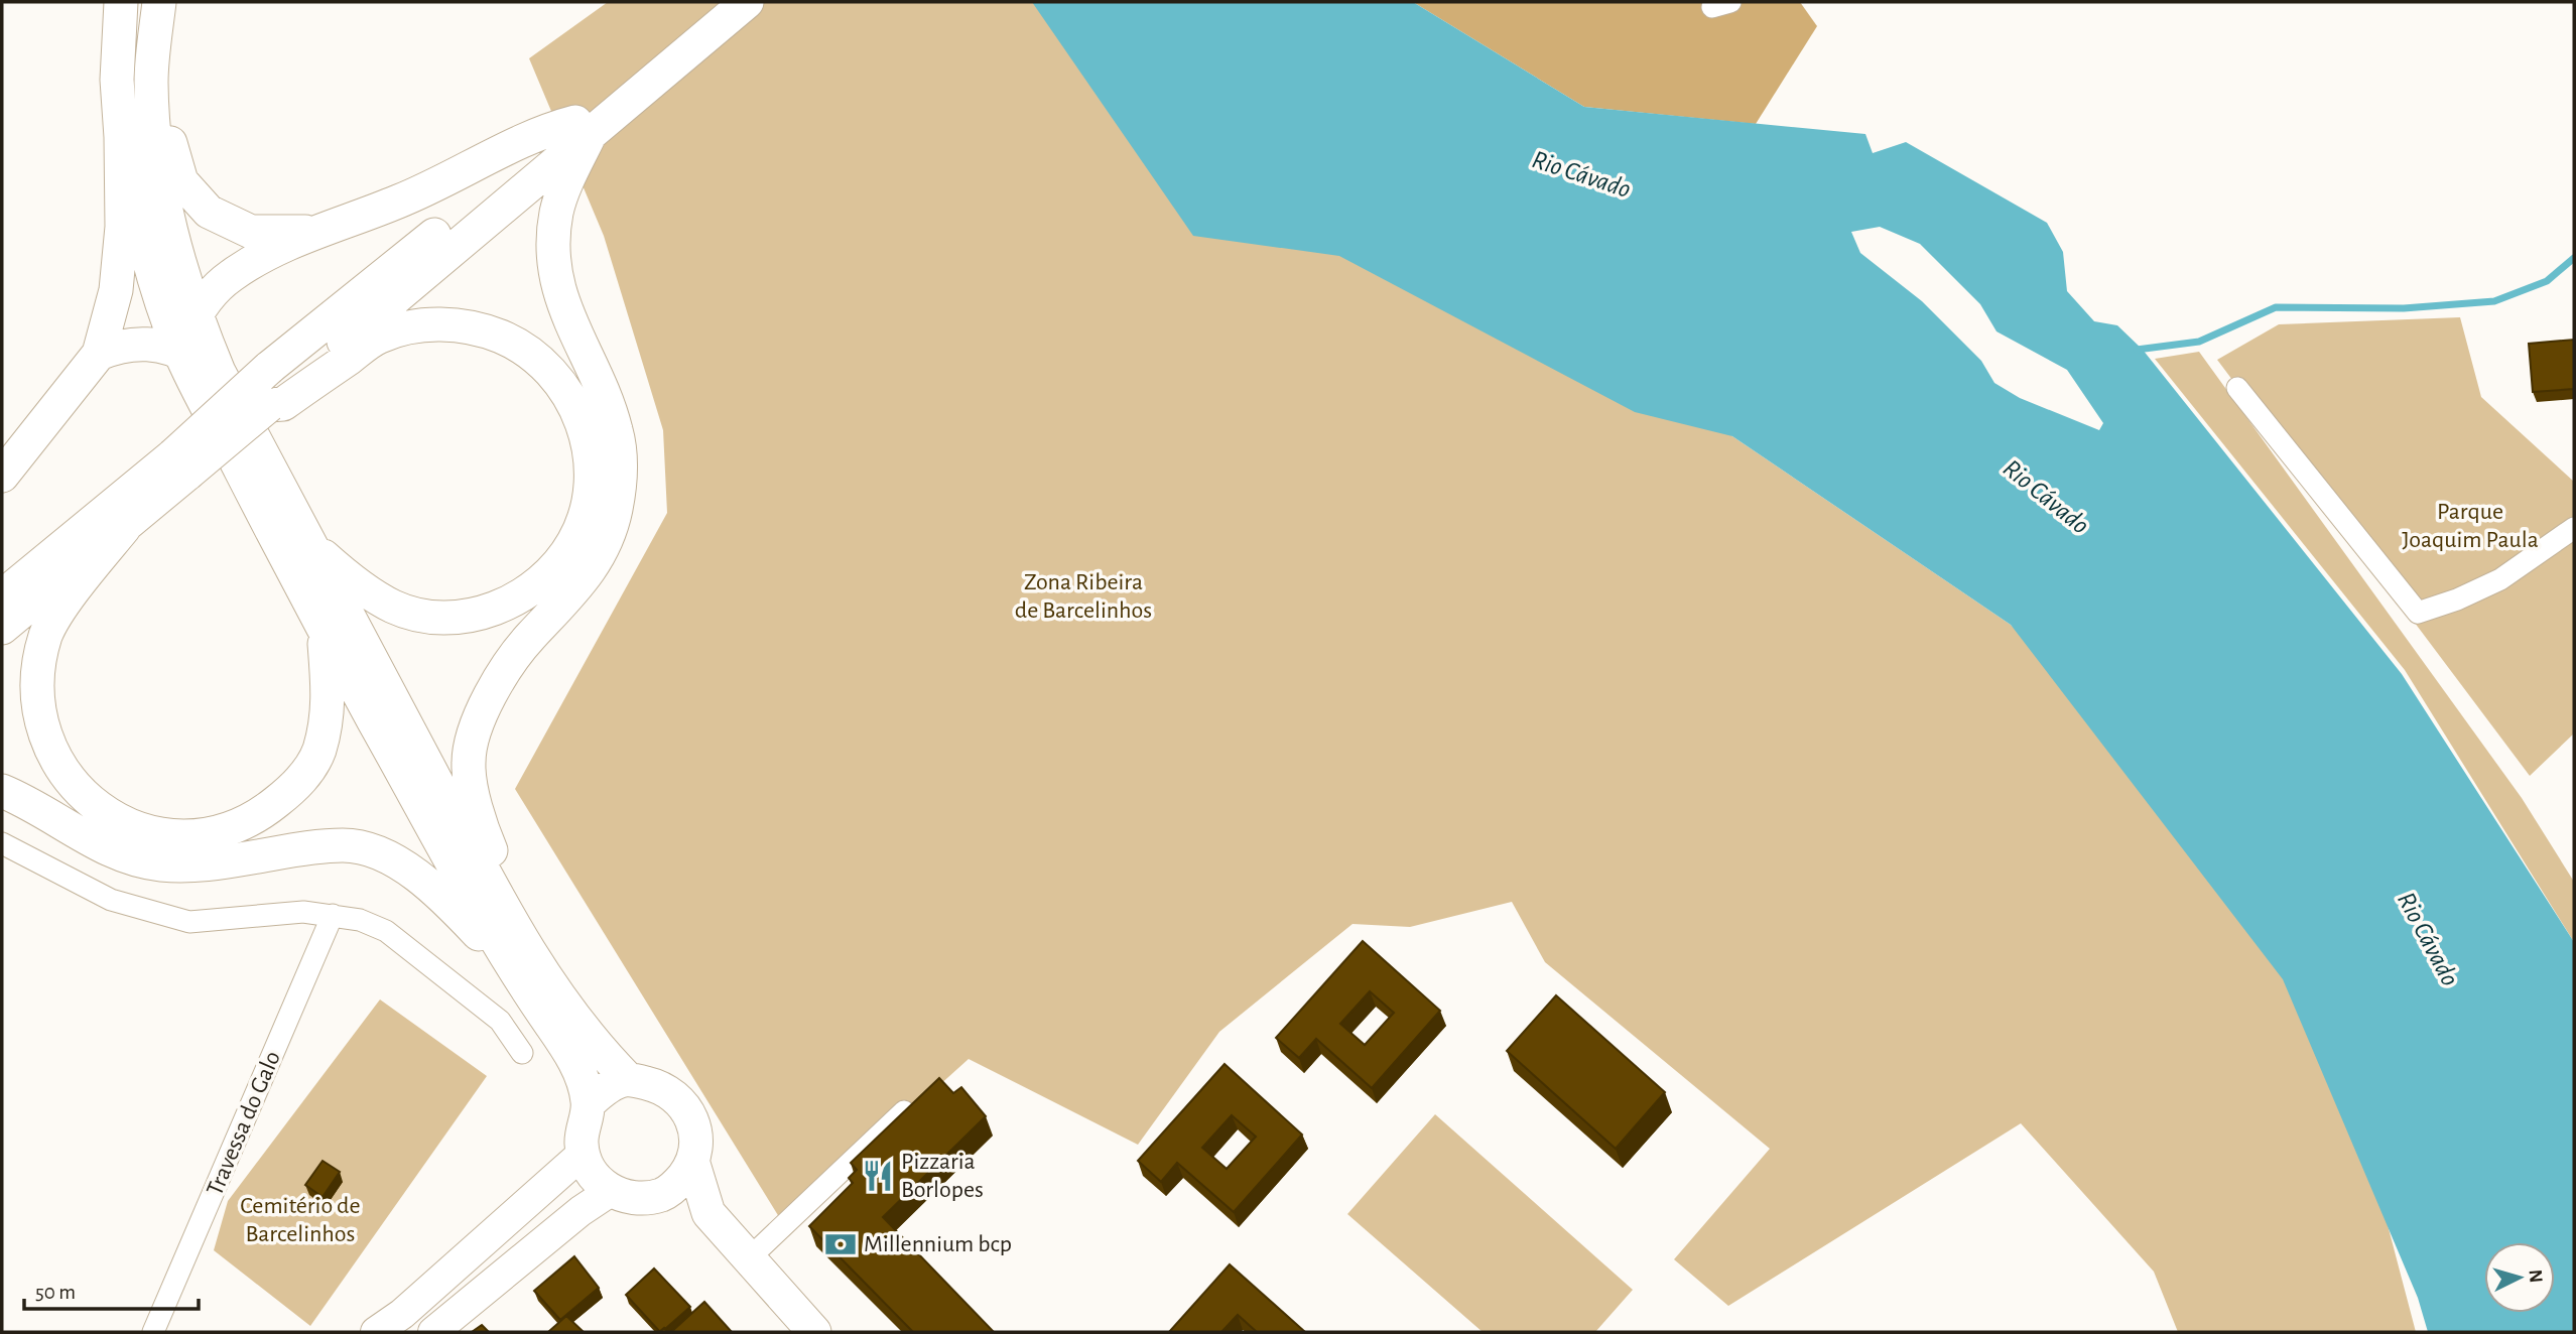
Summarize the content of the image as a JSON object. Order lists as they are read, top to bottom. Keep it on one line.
{"streets":{"street":["Travessa do Galo"]},"water":["Rio Cávado"],"parks":["Parque Joaquim Paula","Zona Ribeira de Barcelinhos","Cemitério de Barcelinhos"],"places":{"restaurant":["Pizzaria Borlopes"],"bank":["Millennium bcp"]},"scale_bar":"50 m","north":"right"}
